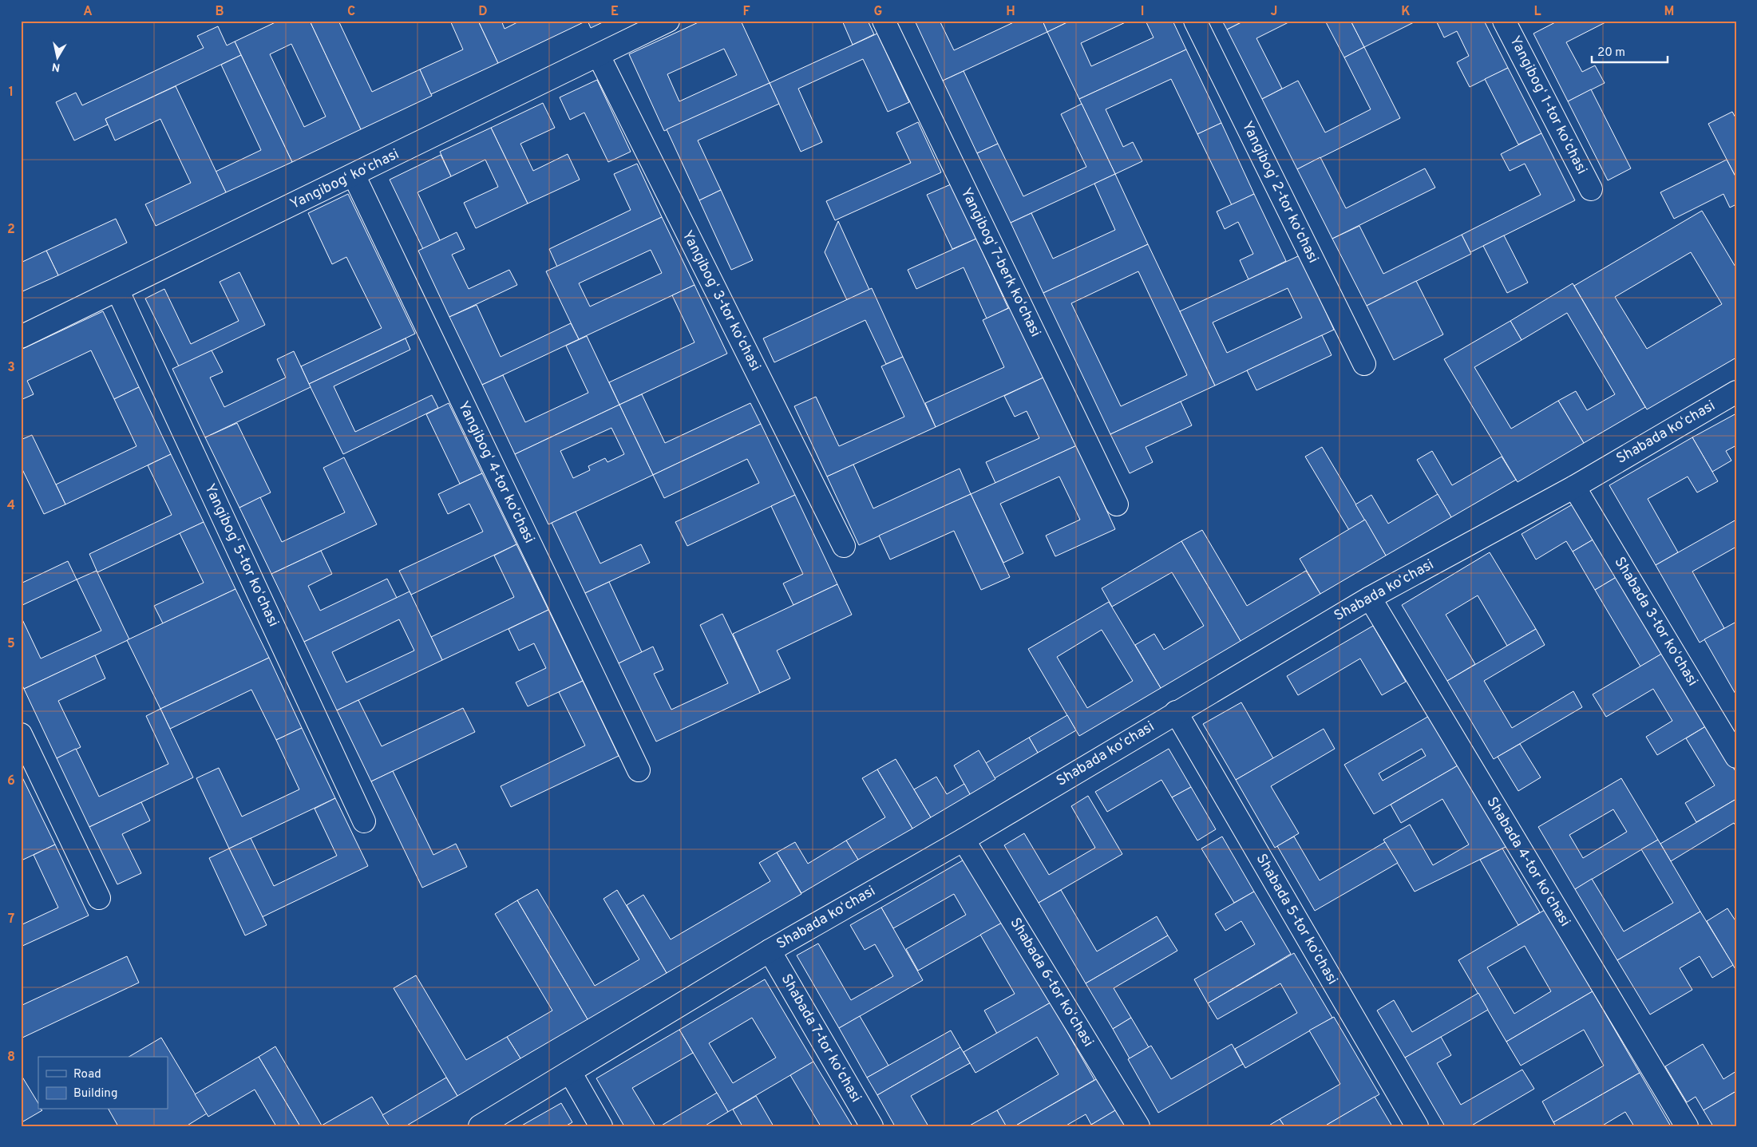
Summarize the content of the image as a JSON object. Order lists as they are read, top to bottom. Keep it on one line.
{"streets":{"street":["Yangibogʻ 1-tor koʻchasi","Yangibogʻ koʻchasi","Yangibogʻ 2-tor koʻchasi","Yangibogʻ 7-berk koʻchasi","Yangibogʻ 3-tor koʻchasi","Shabada koʻchasi","Yangibogʻ 4-tor koʻchasi","Yangibogʻ 5-tor koʻchasi","Shabada 3-tor koʻchasi","Shabada 4-tor koʻchasi","Shabada 5-tor koʻchasi","Shabada 6-tor koʻchasi","Shabada 7-tor koʻchasi"]},"crossings":[["Yangibogʻ koʻchasi","Yangibogʻ 3-tor koʻchasi"],["Yangibogʻ koʻchasi","Yangibogʻ 4-tor koʻchasi"],["Yangibogʻ koʻchasi","Yangibogʻ 5-tor koʻchasi"],["Shabada koʻchasi","Shabada 3-tor koʻchasi"],["Shabada koʻchasi","Shabada 4-tor koʻchasi"],["Shabada koʻchasi","Shabada 5-tor koʻchasi"],["Shabada koʻchasi","Shabada 6-tor koʻchasi"],["Shabada koʻchasi","Shabada 7-tor koʻchasi"]],"legend":["Road","Building"],"scale_bar":"20 m","north":"bottom","grid":{"columns":["A","B","C","D","E","F","G","H","I","J","K","L","M"],"rows":["1","2","3","4","5","6","7","8"]}}
